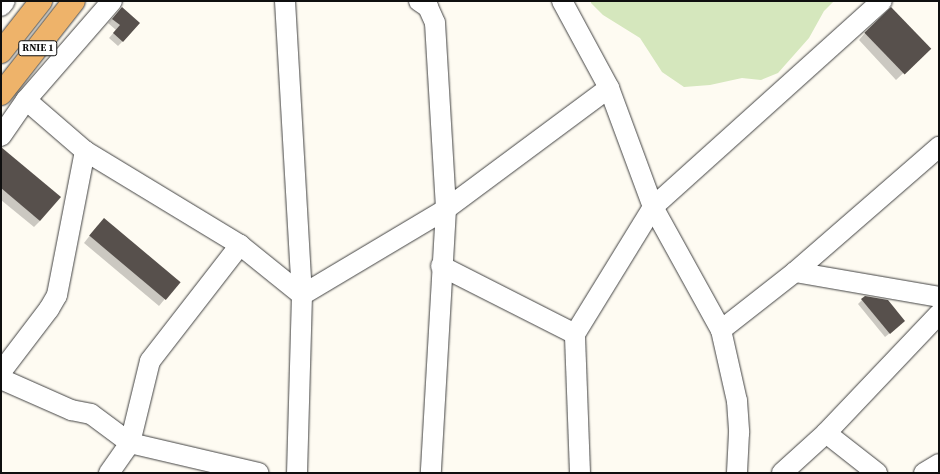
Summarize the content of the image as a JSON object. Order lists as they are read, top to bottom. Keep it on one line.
{"streets":{"highway":["RNIE 1"]}}
